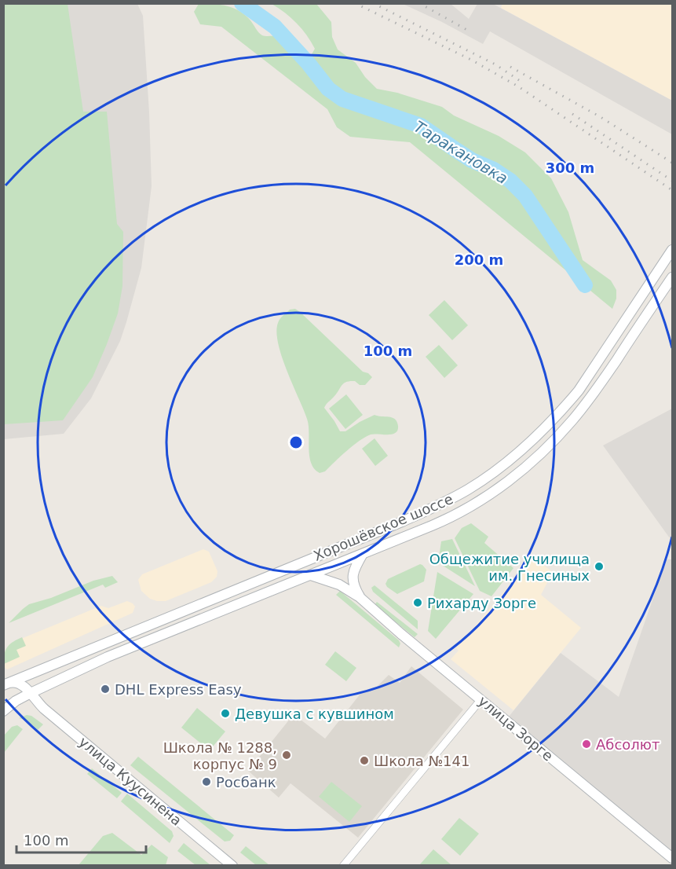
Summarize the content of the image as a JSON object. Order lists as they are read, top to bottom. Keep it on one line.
{"streets":{"main road":["Хорошёвское шоссе","улица Зорге","улица Куусинена"]},"crossings":[["Хорошёвское шоссе","улица Зорге"],["Хорошёвское шоссе","улица Куусинена"]],"water":["Таракановка"],"places":["Общежитие училища им. Гнесиных","Рихарду Зорге","DHL Express Easy","Девушка с кувшином","Абсолют","Школа № 1288, корпус № 9","Школа №141","Росбанк"],"scale_bar":"100 m","rings":["300 m","200 m","100 m"]}
